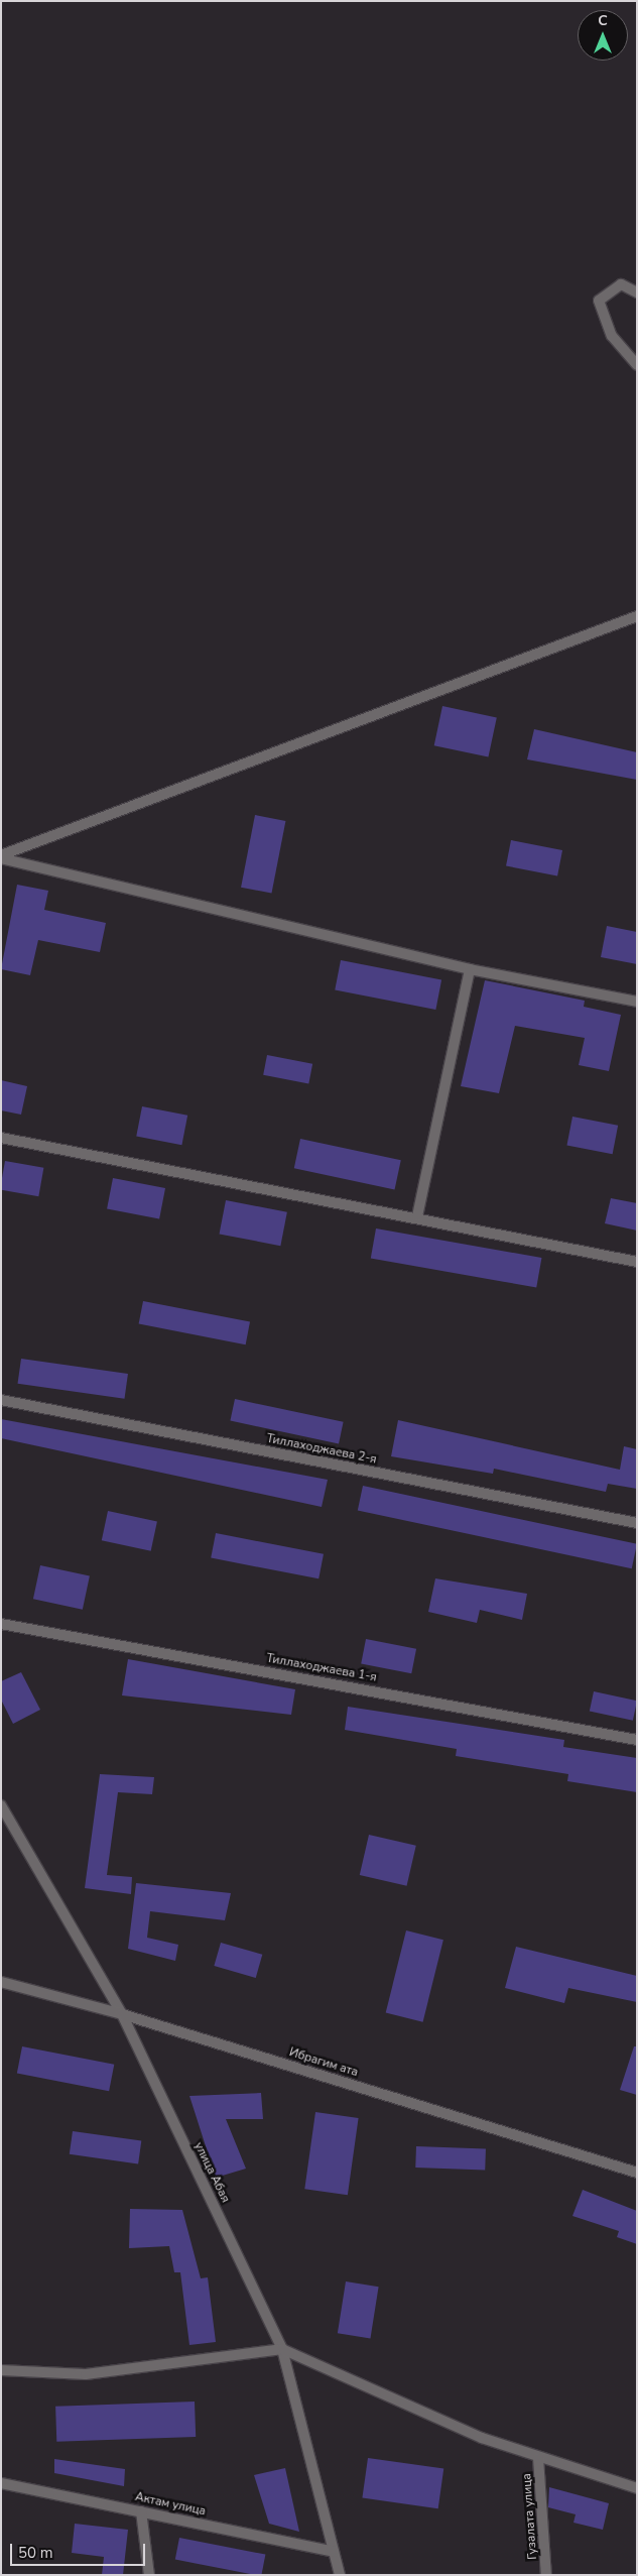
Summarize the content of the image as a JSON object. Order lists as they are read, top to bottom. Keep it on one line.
{"streets":{"street":["Тиллаходжаева 2-я","Тиллаходжаева 1-я","Ибрагим ата","улица Абая","Актам улица","Гузалата улица"]},"crossings":[["Ибрагим ата","улица Абая"],["улица Абая","Актам улица"]],"scale_bar":"50 m","north":"top"}
